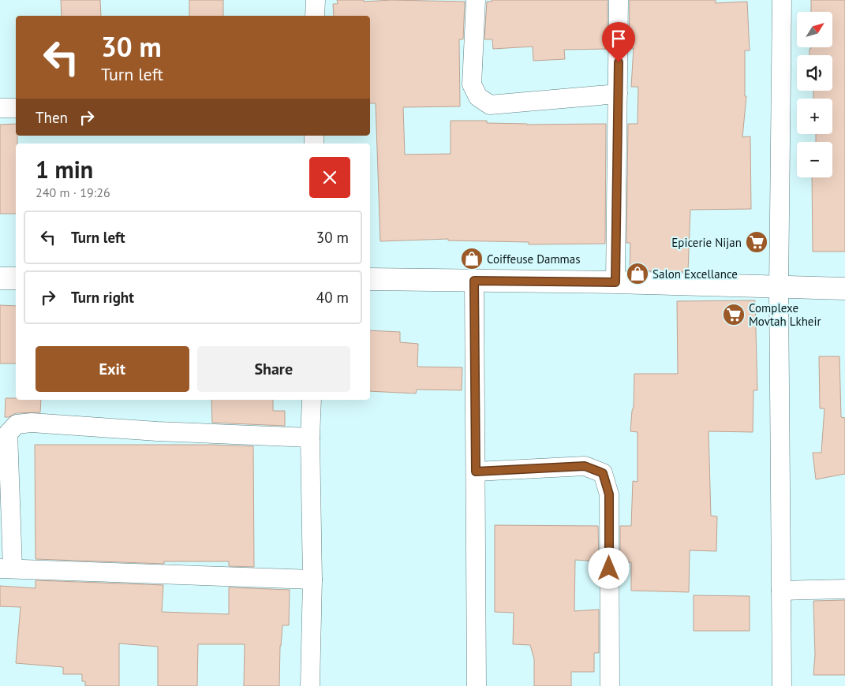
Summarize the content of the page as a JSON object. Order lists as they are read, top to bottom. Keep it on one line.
{"places":{"supermarket":["Epicerie Nijan","Complexe Movtah Lkheir"],"shop":["Coiffeuse Dammas","Salon Excellance"]},"north":"top right","page":{"map_buttons":["+","−"],"turn":["30 m","Turn left"],"then":"Then","heading":["1 min","240 m · 19:26"],"list":[{"name":"Turn left","value":"30 m"},{"name":"Turn right","value":"40 m"}],"buttons":["Exit","Share"]}}
